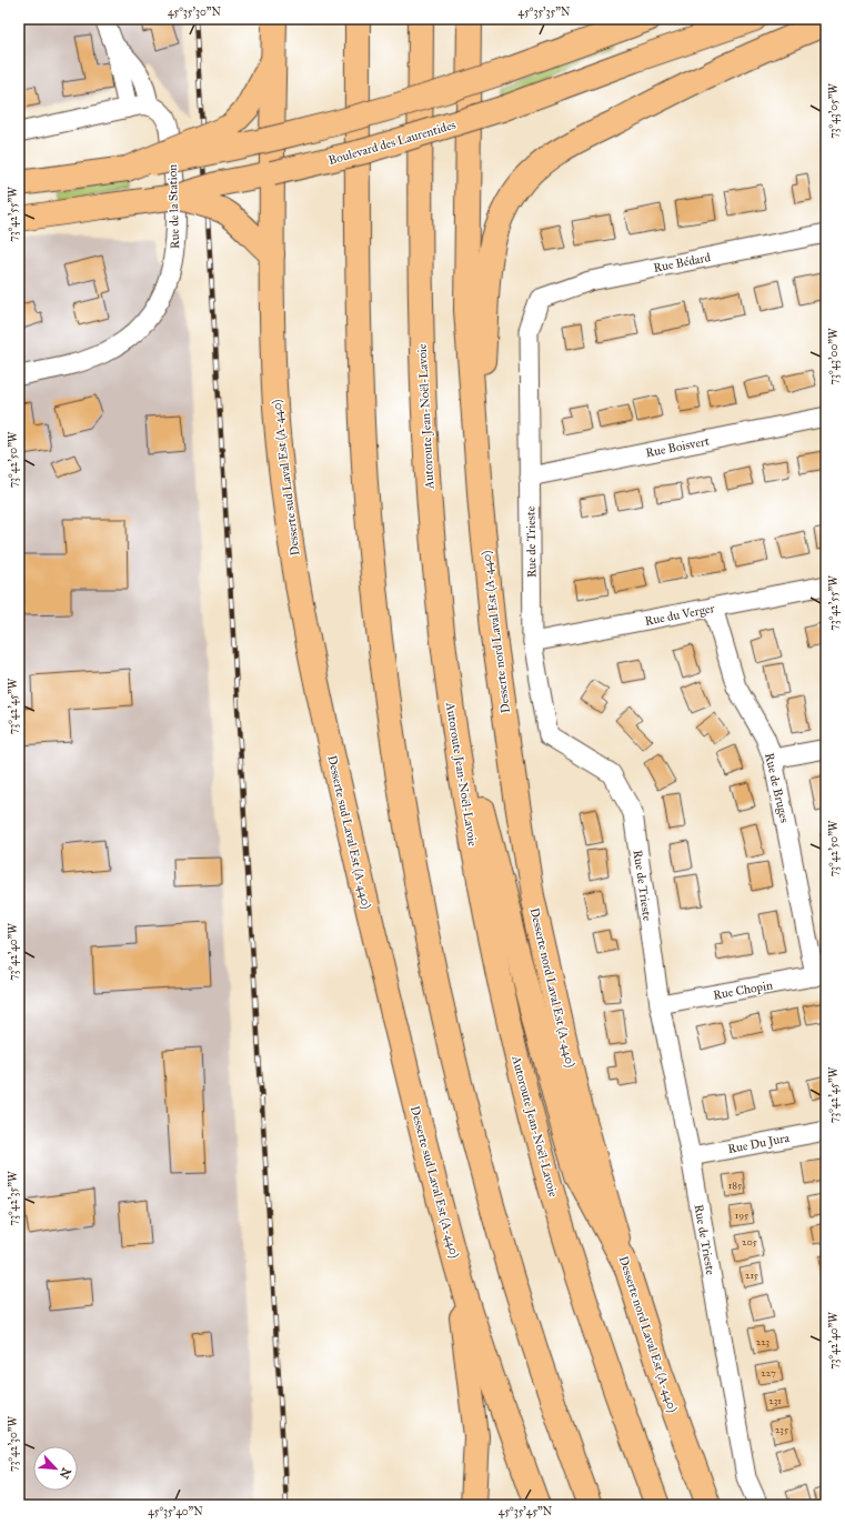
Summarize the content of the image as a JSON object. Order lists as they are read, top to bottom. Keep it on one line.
{"streets":{"main road":["Boulevard des Laurentides","Autoroute Jean-Noël-Lavoie","Desserte sud Laval Est (A-440)","Desserte nord Laval Est (A-440)"],"street":["Rue de la Station","Rue Bédard","Rue Boisvert","Rue de Trieste","Rue du Verger","Rue de Bruges","Rue Chopin","Rue Du Jura"]},"crossings":[["Boulevard des Laurentides","Desserte sud Laval Est (A-440)"],["Rue Bédard","Rue de Trieste"],["Rue Boisvert","Rue de Trieste"],["Rue de Trieste","Rue du Verger"],["Rue de Trieste","Rue Chopin"],["Rue de Trieste","Rue Du Jura"],["Rue du Verger","Rue de Bruges"],["Rue de Bruges","Rue Chopin"]],"house_numbers":["185","195","205","215","223","227","231","235"],"north":"bottom right","coordinates":["45°35'30\"N","45°35'35\"N","73°43'05\"W","73°42'55\"W","73°43'00\"W","73°42'50\"W","73°42'45\"W","73°42'40\"W","73°42'35\"W","73°42'30\"W","45°35'40\"N","45°35'45\"N"]}
